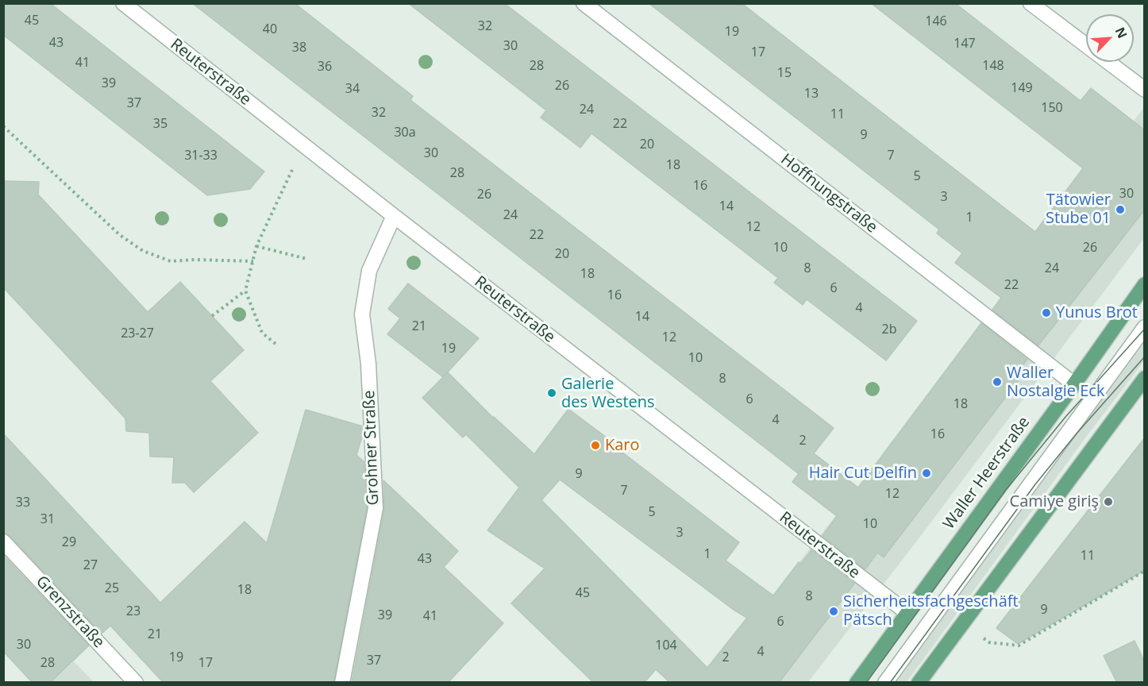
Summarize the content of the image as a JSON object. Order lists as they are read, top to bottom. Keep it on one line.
{"streets":{"main road":["Waller Heerstraße"],"street":["Reuterstraße","Hoffnungstraße","Grohner Straße","Grenzstraße"]},"crossings":[["Reuterstraße","Grohner Straße"],["Reuterstraße","Waller Heerstraße"],["Hoffnungstraße","Waller Heerstraße"]],"places":["Tätowier Stube 01","Yunus Brot","Waller Nostalgie Eck","Galerie des Westens","Karo","Hair Cut Delfin","Camiye giriş","Sicherheitsfachgeschäft Pätsch"],"house_numbers":["45","146","32","40","19","43","147","30","38","17","41","28","148","36","15","39","26","149","34","13","37","150","24","32","11","35","22","30a","9","20","30","31-33","7","18","28","5","16","30","26","3","14","24","1","12","22","10","26","20","8","24","18","22","6","16","4","14","21","2b","23-27","12","19","10","8","6","18","4","16","2","9","7","12","33","5","31","10","3","29","1","11","43","27","25","18","45","8","9","23","39","41","6","21","30","104","4","19","2","37","28","17"],"north":"top right"}
